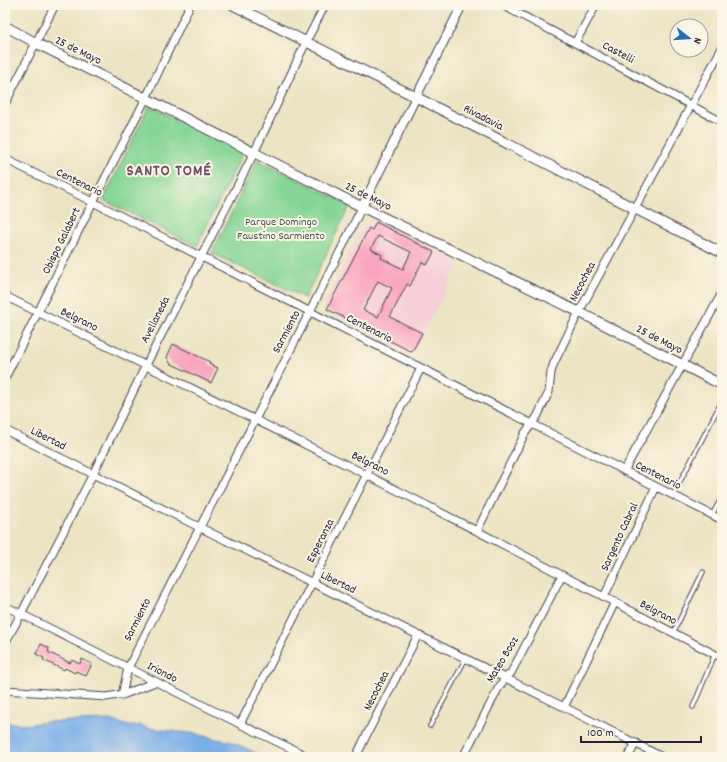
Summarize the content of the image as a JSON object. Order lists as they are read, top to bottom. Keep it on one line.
{"streets":{"main road":["25 de Mayo","Rivadavia"],"street":["Castelli","Centenario","Obispo Galabert","Necochea","Belgrano","Avellaneda","Sarmiento","Libertad","Sargento Cabral","Esperanza","Mateo Booz","Iriondo"]},"crossings":[["25 de Mayo","Obispo Galabert"],["25 de Mayo","Necochea"],["25 de Mayo","Avellaneda"],["25 de Mayo","Sarmiento"],["Castelli","Necochea"],["Rivadavia","Necochea"],["Rivadavia","Avellaneda"],["Rivadavia","Sarmiento"],["Centenario","Obispo Galabert"],["Centenario","Necochea"],["Centenario","Avellaneda"],["Centenario","Sarmiento"],["Centenario","Sargento Cabral"],["Centenario","Esperanza"],["Obispo Galabert","Belgrano"],["Necochea","Belgrano"],["Necochea","Libertad"],["Belgrano","Avellaneda"],["Belgrano","Sarmiento"],["Belgrano","Sargento Cabral"],["Belgrano","Esperanza"],["Belgrano","Mateo Booz"],["Avellaneda","Libertad"],["Avellaneda","Iriondo"],["Sarmiento","Libertad"],["Sarmiento","Iriondo"],["Libertad","Esperanza"],["Libertad","Mateo Booz"],["Esperanza","Iriondo"]],"districts":["SANTO TOMÉ"],"parks":["Parque Domingo Faustino Sarmiento"],"scale_bar":"100 m","north":"right"}
